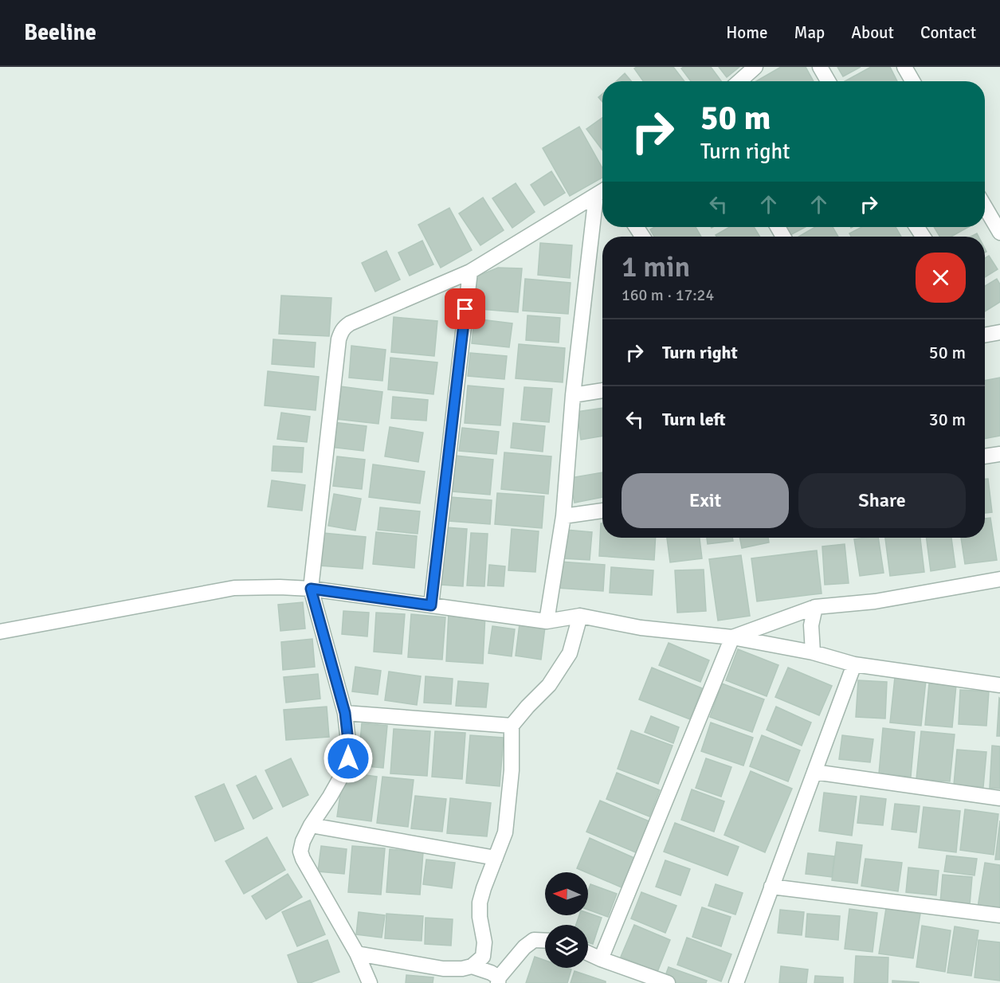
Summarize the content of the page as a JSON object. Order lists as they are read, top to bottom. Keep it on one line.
{"north":"left","page":{"header":"Beeline","nav":["Home","Map","About","Contact"],"turn":["50 m","Turn right"],"heading":["1 min","160 m · 17:24"],"list":[{"name":"Turn right","value":"50 m"},{"name":"Turn left","value":"30 m"}],"buttons":["Exit","Share"]}}
